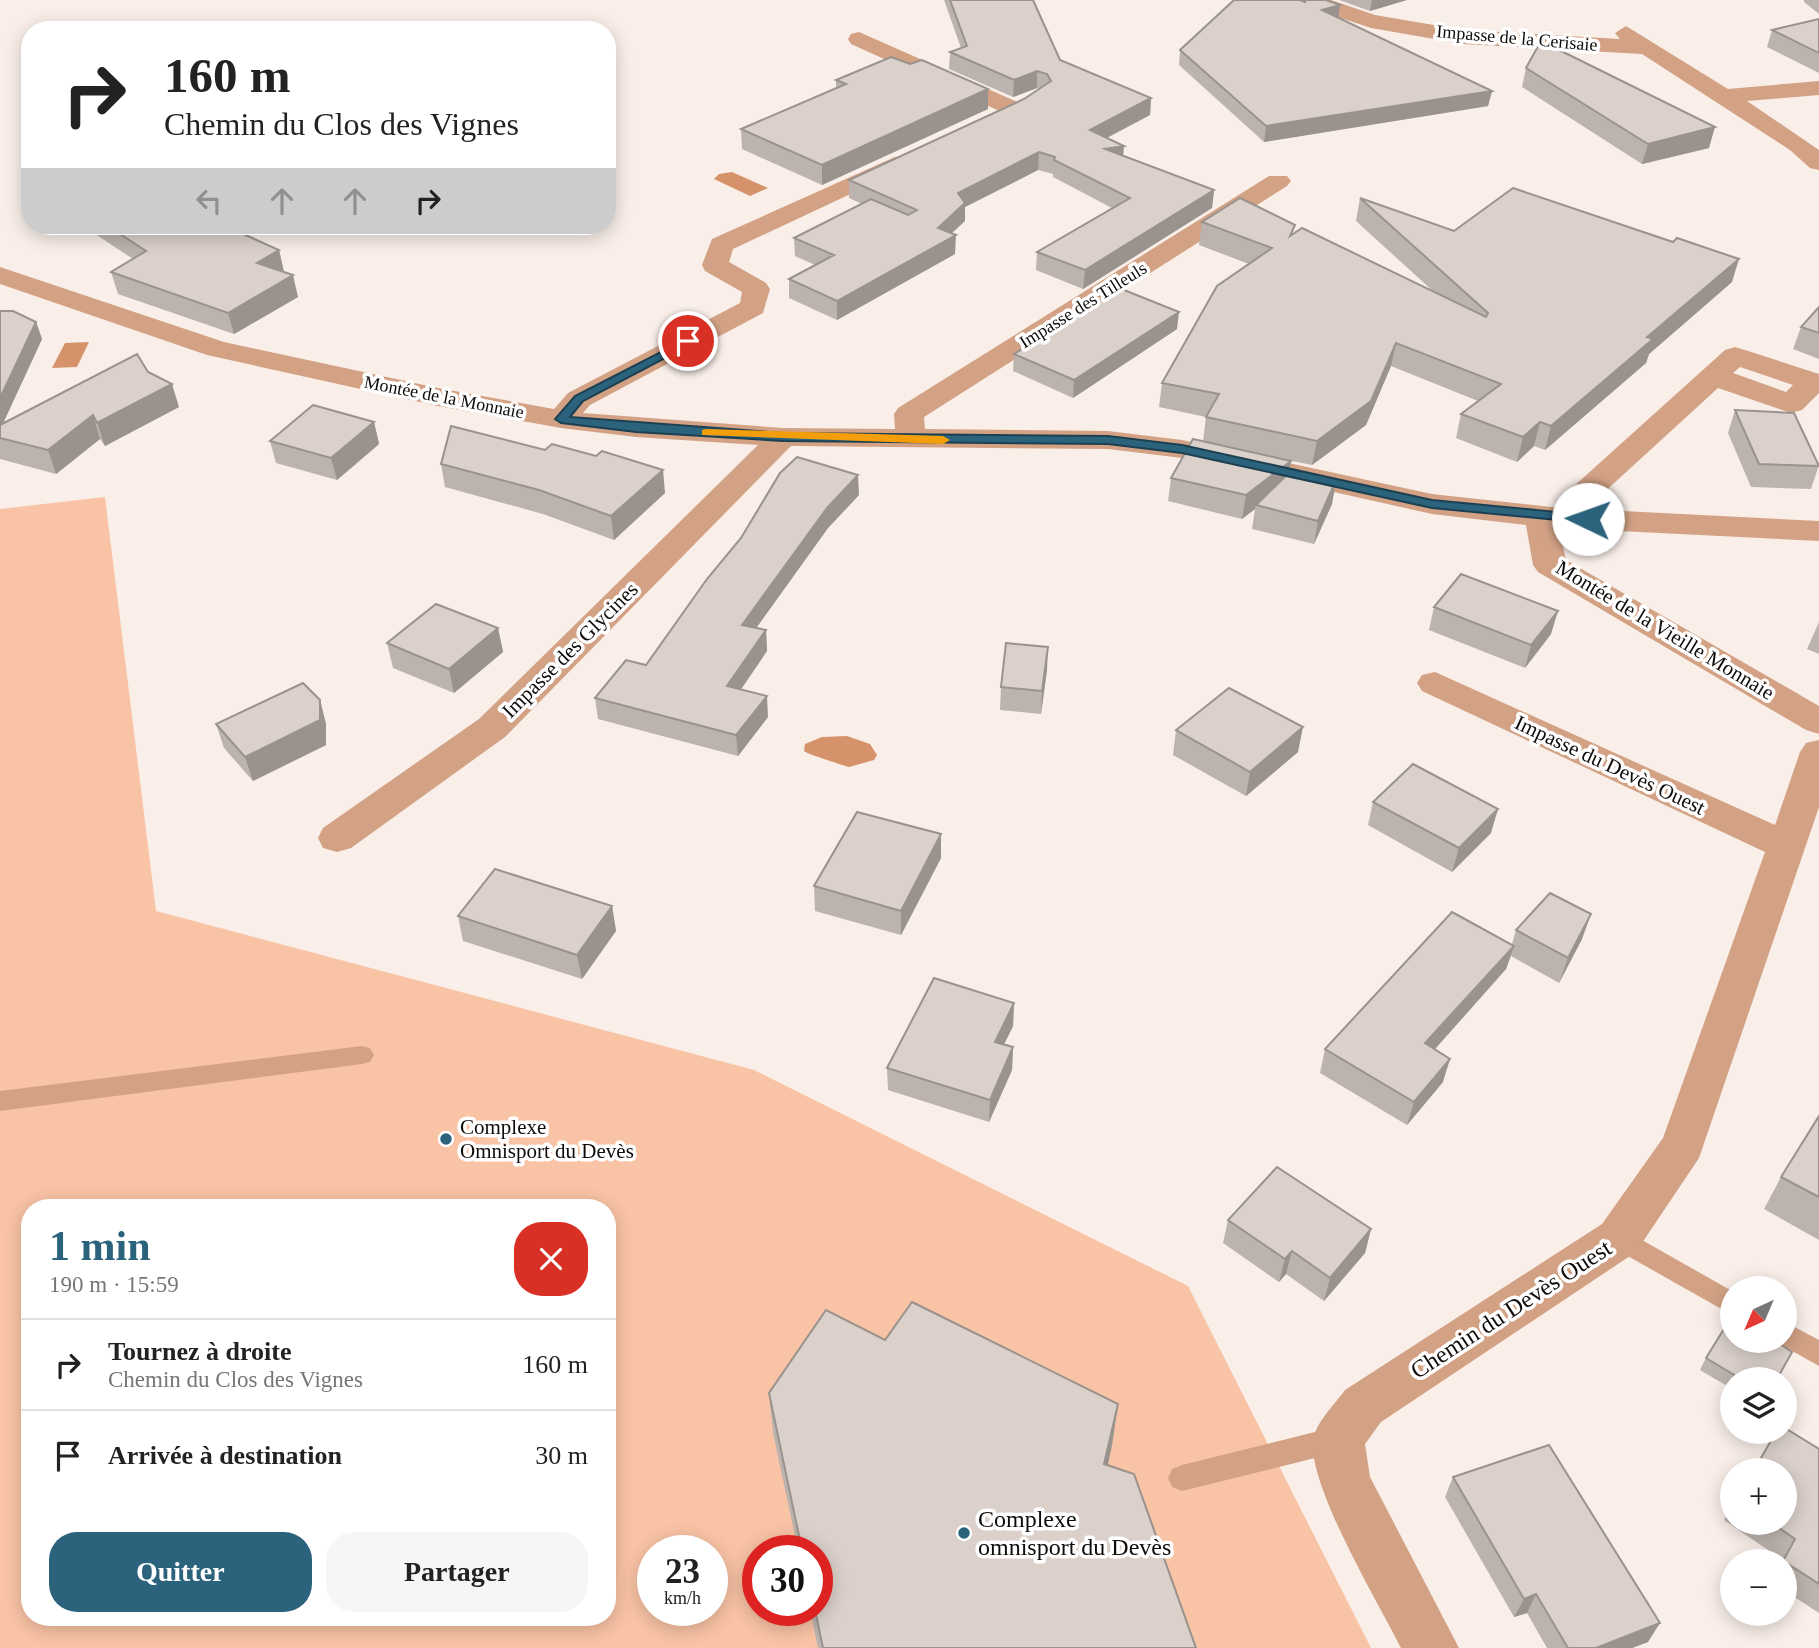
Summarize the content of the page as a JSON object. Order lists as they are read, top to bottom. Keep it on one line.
{"streets":{"street":["Impasse de la Cerisaie","Impasse des Tilleuls","Montée de la Monnaie","Montée de la Vieille Monnaie","Impasse des Glycines","Impasse du Devès Ouest","Chemin du Devès Ouest"]},"crossings":[["Impasse des Tilleuls","Montée de la Monnaie"],["Montée de la Monnaie","Montée de la Vieille Monnaie"],["Montée de la Monnaie","Impasse des Glycines"],["Impasse du Devès Ouest","Chemin du Devès Ouest"]],"places":["Complexe Omnisport du Devès","Complexe omnisport du Devès"],"north":"bottom left","page":{"turn":["160 m","Chemin du Clos des Vignes"],"heading":["1 min","190 m · 15:59"],"map_buttons":["+","−"],"list":[{"name":"Tournez à droite","note":"Chemin du Clos des Vignes","value":"160 m"},{"name":"Arrivée à destination","value":"30 m"}],"buttons":["Quitter","Partager"],"speed":"23 km/h","limit":"30"}}
